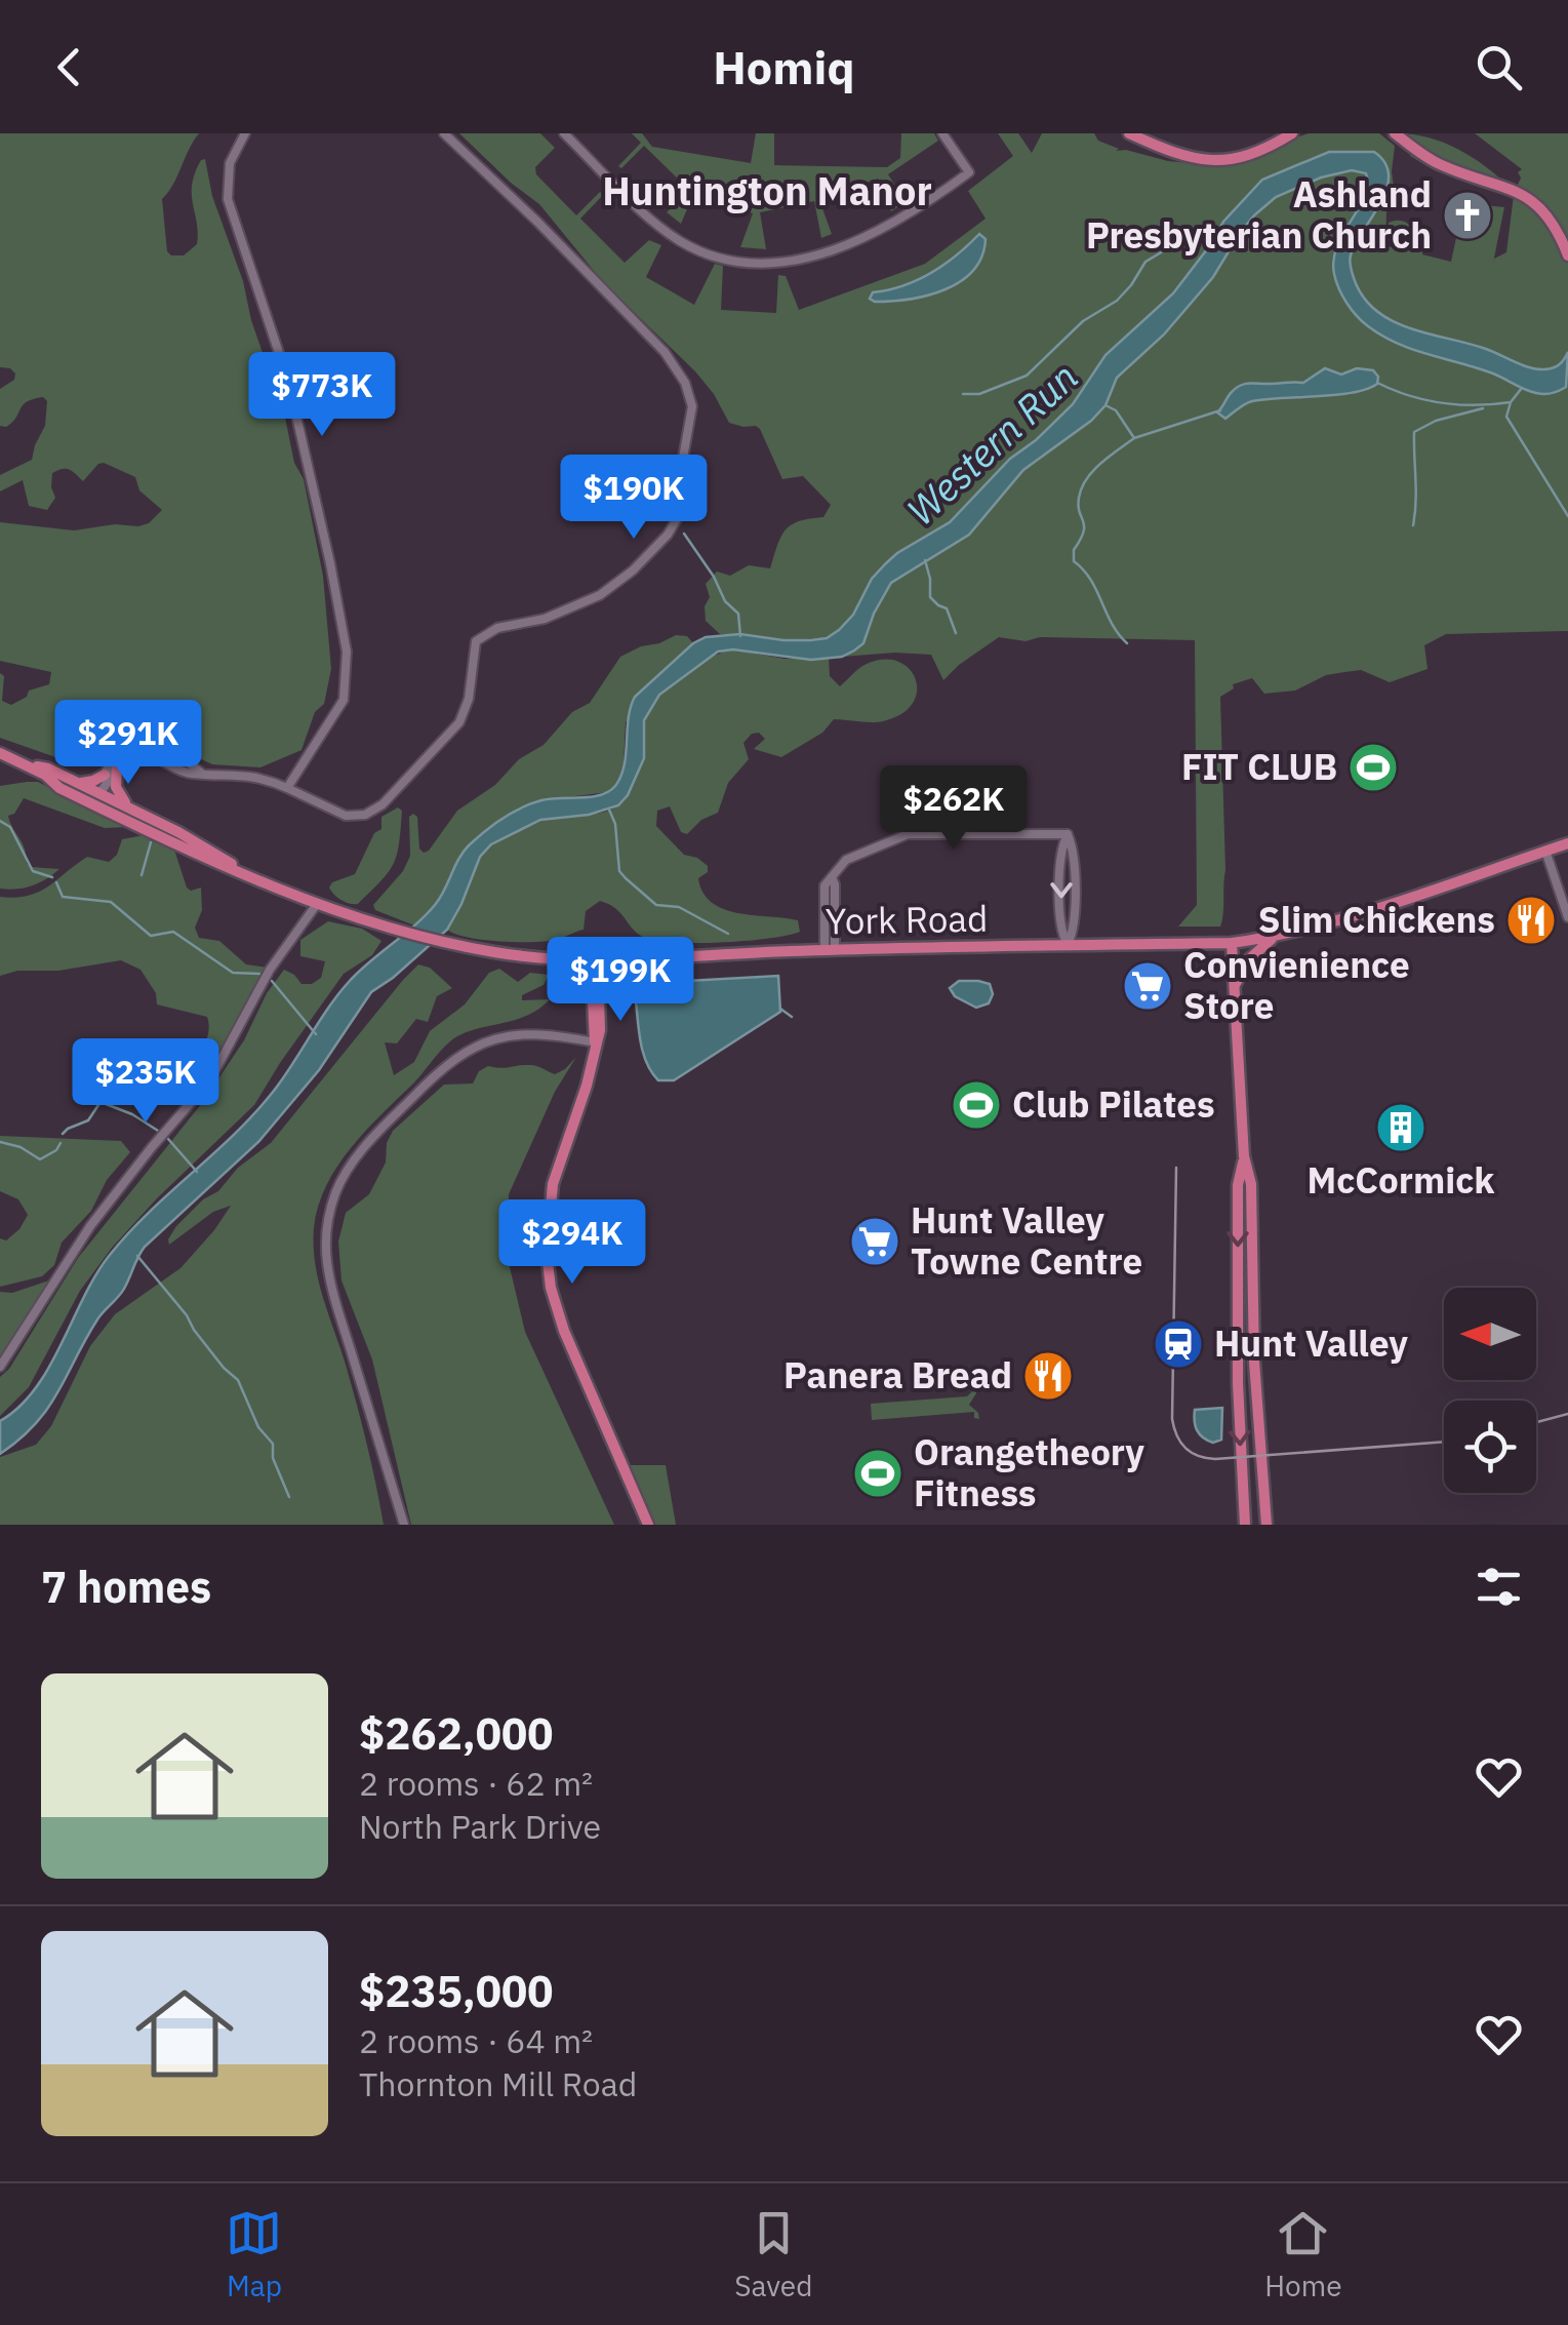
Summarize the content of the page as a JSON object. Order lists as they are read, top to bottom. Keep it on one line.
{"streets":{"main road":["York Road"]},"districts":["Huntington Manor"],"water":["Western Run"],"places":{"church":["Ashland Presbyterian Church"],"sports":["FIT CLUB","Club Pilates","Orangetheory Fitness"],"restaurant":["Slim Chickens","Panera Bread"],"supermarket":["Convienience Store","Hunt Valley Towne Centre"],"building":["McCormick"],"station":["Hunt Valley"]},"north":"left","page":{"header":"Homiq","price":["$773K","$190K","$291K","$262K","$199K","$235K","$294K"],"heading":"7 homes","list":[{"name":"$262,000","note":"2 rooms · 62 m² · North Park Drive"},{"name":"$235,000","note":"2 rooms · 64 m² · Thornton Mill Road"}],"tabs":["Map","Saved","Home"]}}
